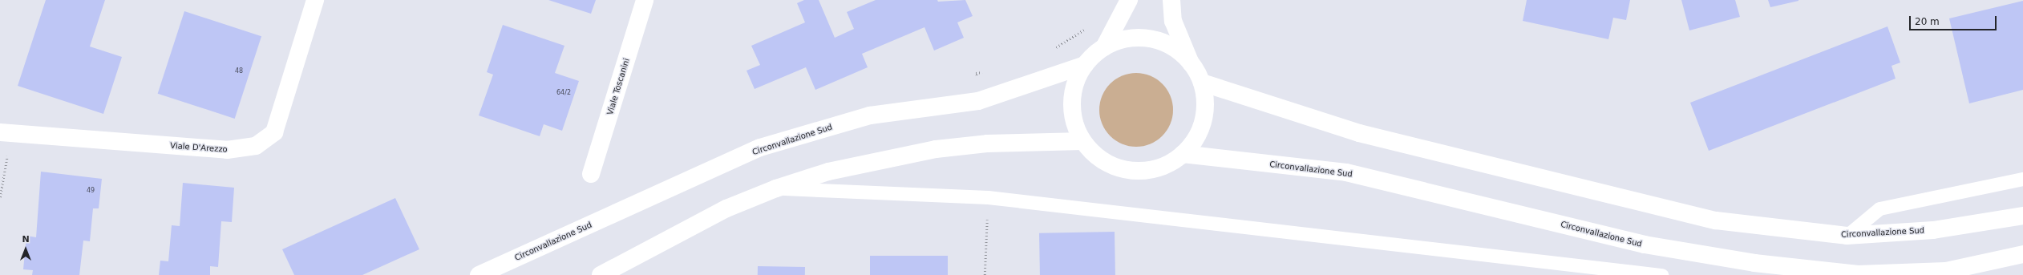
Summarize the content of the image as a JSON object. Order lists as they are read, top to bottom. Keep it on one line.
{"streets":{"main road":["Viale Toscanini","Circonvallazione Sud","Viale D'Arezzo"]},"house_numbers":["48","64/2","49"],"scale_bar":"20 m","north":"top"}
